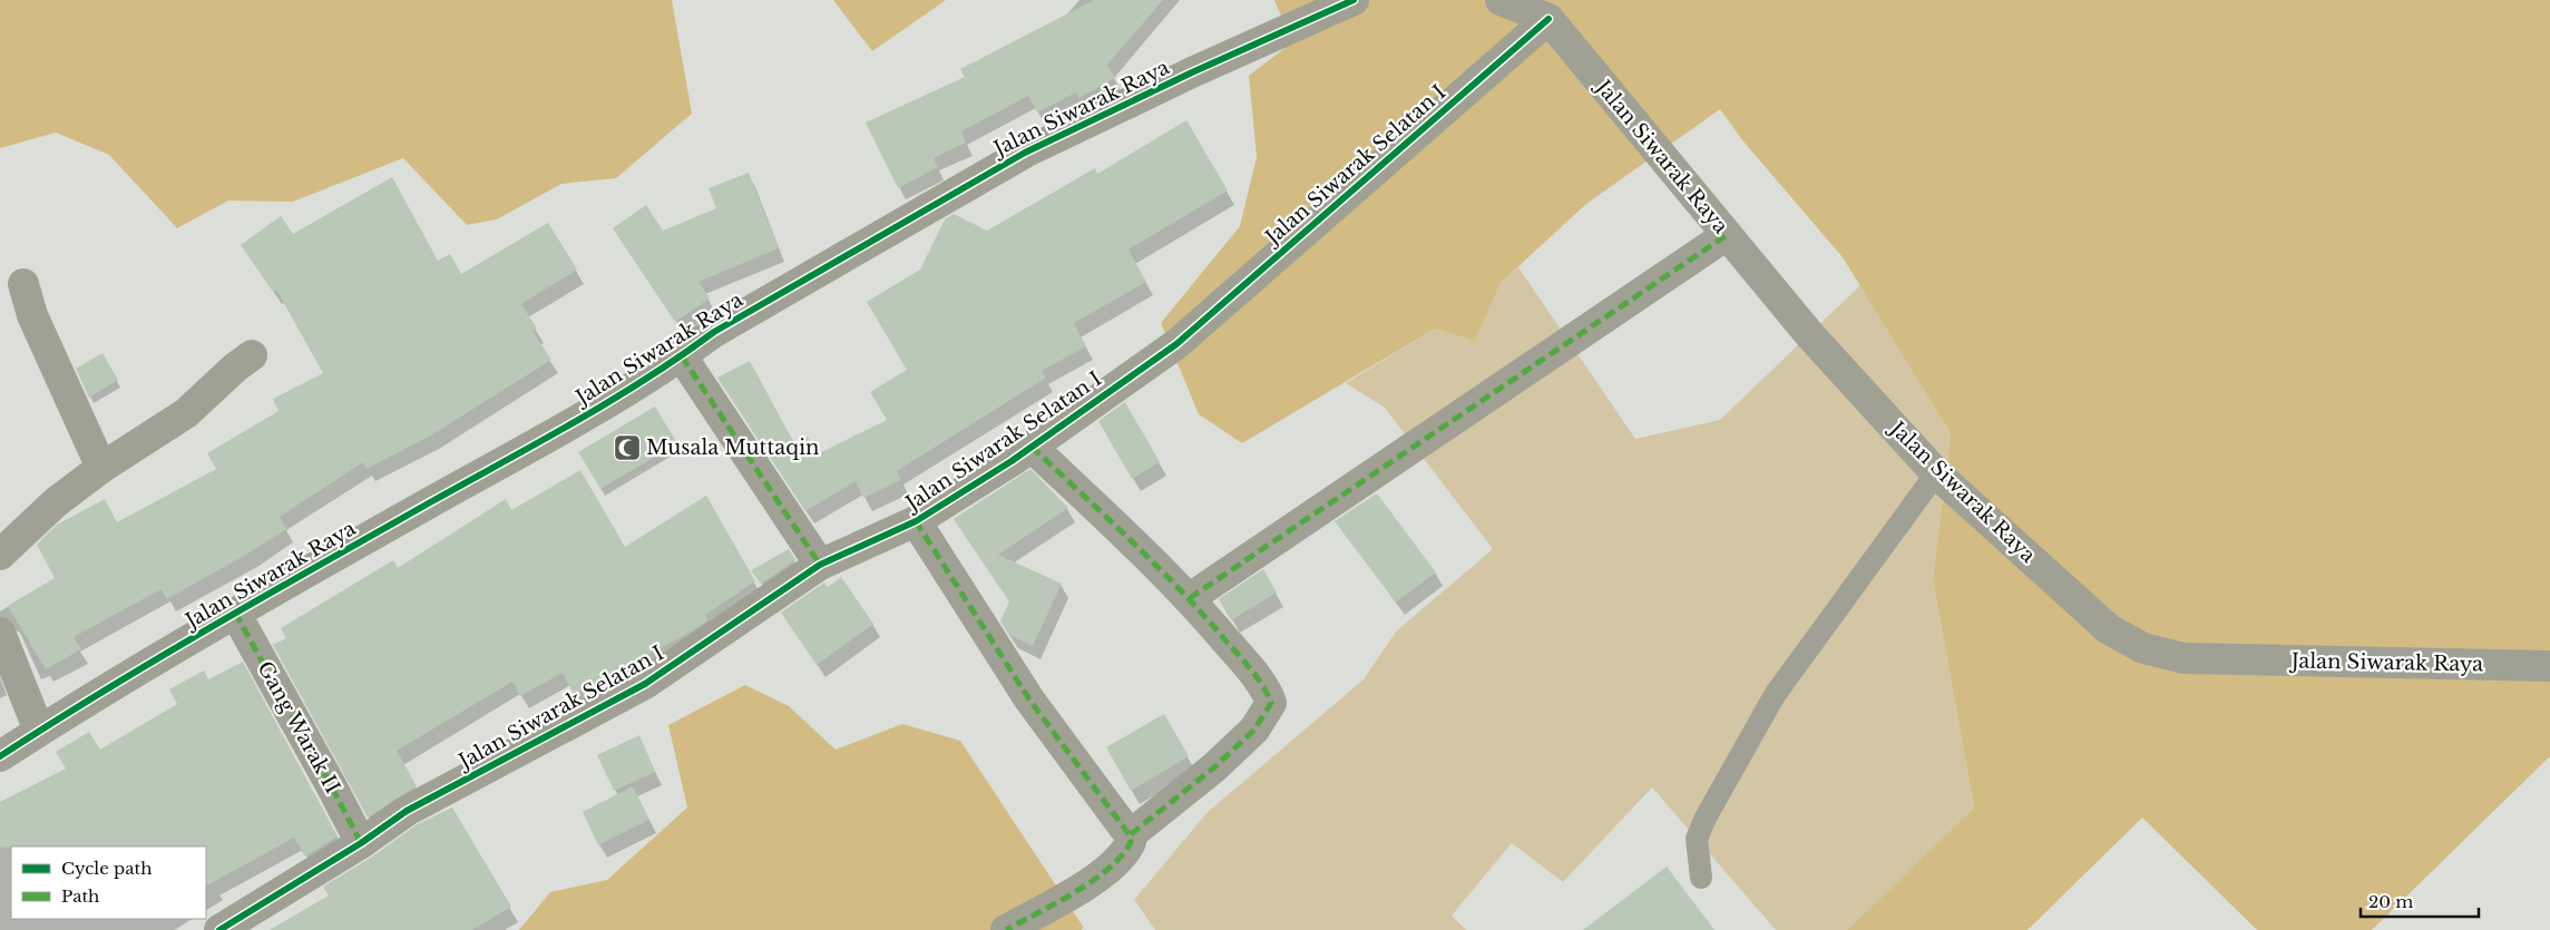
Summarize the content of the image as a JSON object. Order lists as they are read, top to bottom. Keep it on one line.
{"streets":{"street":["Jalan Siwarak Raya","Jalan Siwarak Selatan I","Gang Warak II"]},"crossings":[["Jalan Siwarak Raya","Jalan Siwarak Selatan I"],["Jalan Siwarak Raya","Gang Warak II"],["Jalan Siwarak Selatan I","Gang Warak II"]],"places":{"mosque":["Musala Muttaqin"]},"legend":["Cycle path","Path"],"scale_bar":"20 m"}
